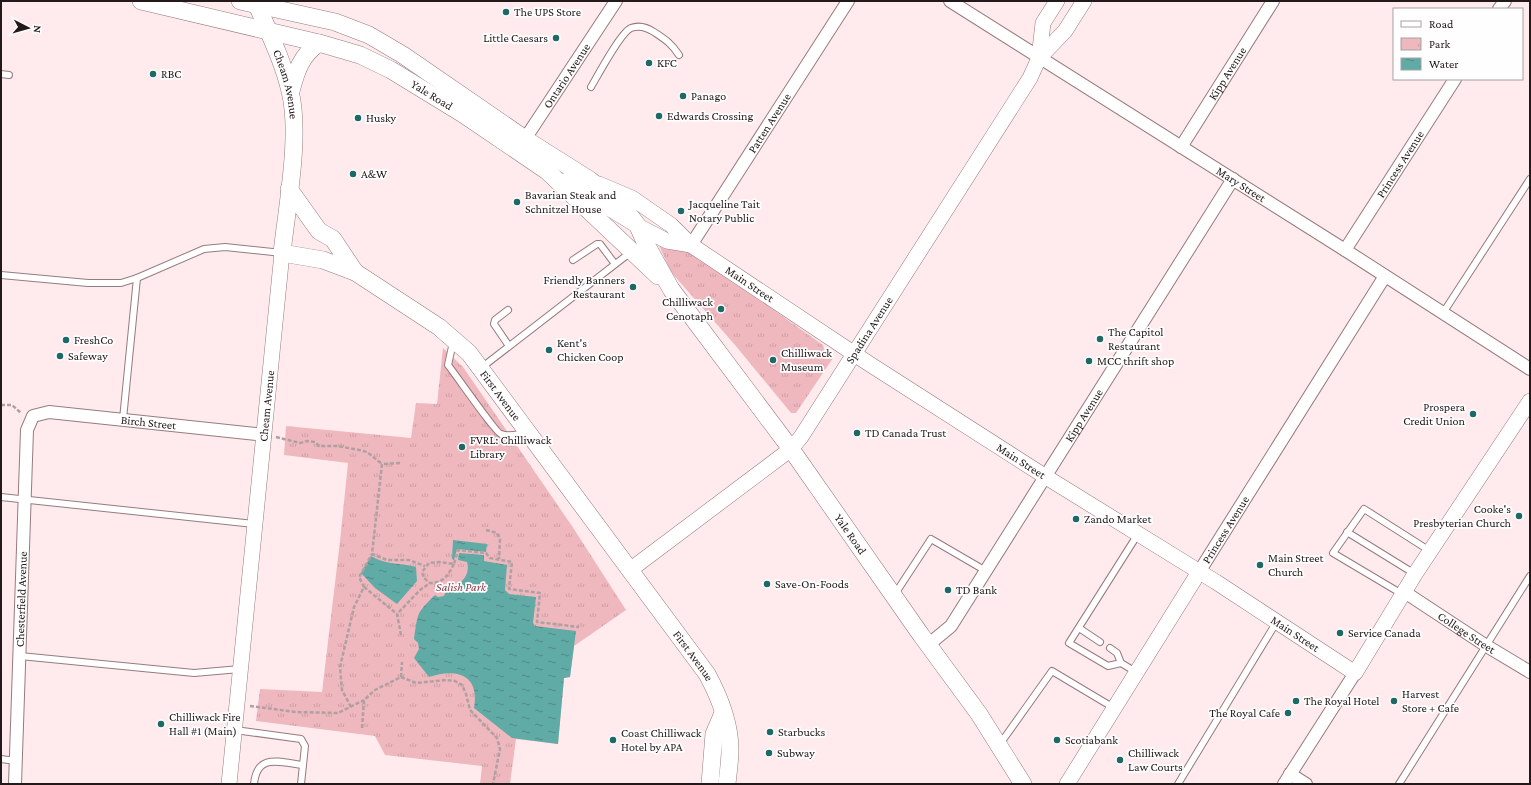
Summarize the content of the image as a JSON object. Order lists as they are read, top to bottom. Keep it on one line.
{"streets":{"main road":["Cheam Avenue","Yale Road","First Avenue"],"street":["Kipp Avenue","Ontario Avenue","Patten Avenue","Princess Avenue","Mary Street","Main Street","Spadina Avenue","Birch Street","Chesterfield Avenue","College Street"]},"crossings":[["Kipp Avenue","Yale Road"],["Kipp Avenue","Mary Street"],["Kipp Avenue","Main Street"],["Ontario Avenue","Yale Road"],["Cheam Avenue","Yale Road"],["Cheam Avenue","First Avenue"],["Cheam Avenue","Birch Street"],["Yale Road","Main Street"],["Yale Road","Spadina Avenue"],["Patten Avenue","Main Street"],["Princess Avenue","Mary Street"],["Princess Avenue","Main Street"],["Mary Street","Spadina Avenue"],["Main Street","Spadina Avenue"],["Spadina Avenue","First Avenue"],["Birch Street","Chesterfield Avenue"]],"parks":["Salish Park"],"places":["The UPS Store","Little Caesars","KFC","RBC","Panago","Edwards Crossing","Husky","A&W","Bavarian Steak and Schnitzel House","Jacqueline Tait Notary Public","Friendly Banners Restaurant","Chilliwack Cenotaph","The Capitol Restaurant","FreshCo","Kent's Chicken Coop","Safeway","Chilliwack Museum","MCC thrift shop","Prospera Credit Union","TD Canada Trust","FVRL: Chilliwack Library","Cooke's Presbyterian Church","Zando Market","Main Street Church","Save-On-Foods","TD Bank","Service Canada","The Royal Hotel","Harvest Store + Cafe","The Royal Cafe","Chilliwack Fire Hall #1 (Main)","Starbucks","Coast Chilliwack Hotel by APA","Scotiabank","Subway","Chilliwack Law Courts"],"legend":["Road","Park","Water"],"north":"right"}
